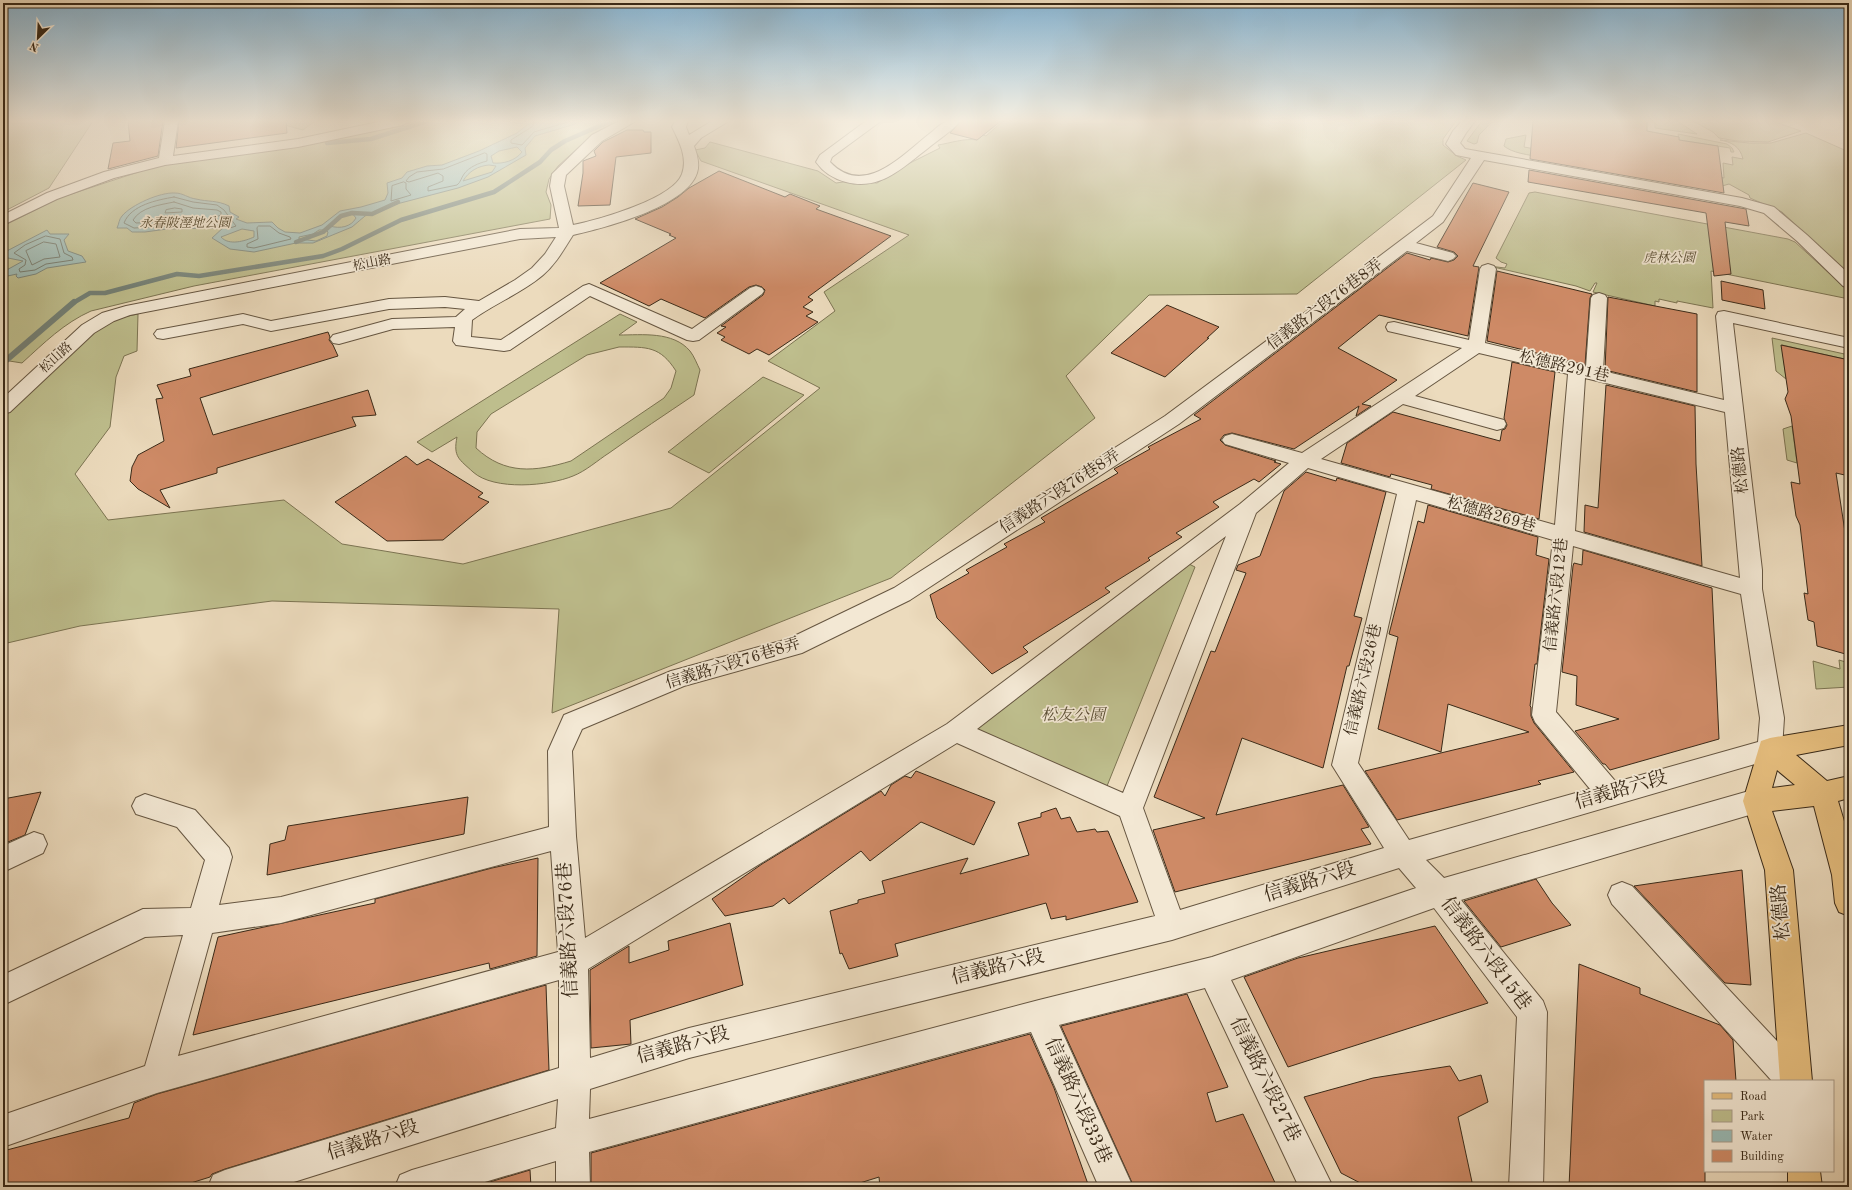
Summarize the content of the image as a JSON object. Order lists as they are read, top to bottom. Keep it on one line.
{"streets":{"main road":["松德路"],"street":["松山路","信義路六段76巷8弄","松德路291巷","松德路269巷","信義路六段12巷","信義路六段26巷","信義路六段","信義路六段76巷","信義路六段15巷","信義路六段27巷","信義路六段33巷"]},"crossings":[["信義路六段76巷8弄","信義路六段76巷"],["松德路291巷","松德路"],["松德路291巷","信義路六段12巷"],["松德路","松德路269巷"],["松德路","信義路六段"],["松德路269巷","信義路六段12巷"],["松德路269巷","信義路六段26巷"],["信義路六段12巷","信義路六段"],["信義路六段26巷","信義路六段"],["信義路六段26巷","信義路六段15巷"],["信義路六段","信義路六段76巷"],["信義路六段","信義路六段15巷"]],"parks":["永春陂溼地公園","虎林公園","松友公園"],"legend":["Road","Park","Water","Building"],"north":"bottom left"}
